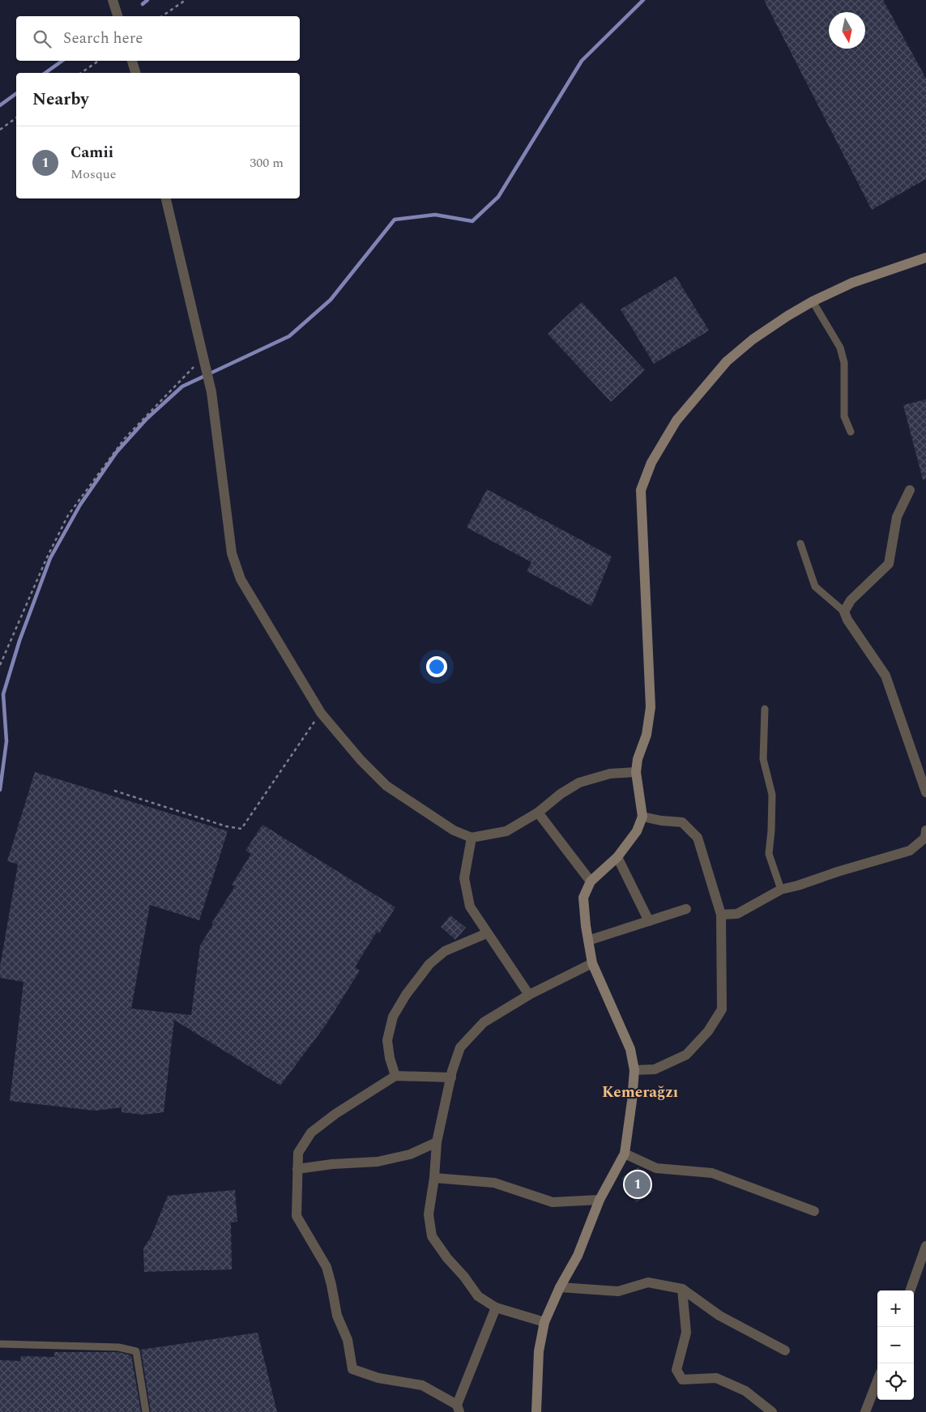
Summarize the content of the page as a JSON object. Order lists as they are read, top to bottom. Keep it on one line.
{"districts":["Kemerağzı"],"north":"bottom","page":{"search":"Search here","heading":"Nearby","list":[{"mark":"1","name":"Camii","note":"Mosque","value":"300 m"}],"pins":"1","map_buttons":["+","−"]}}
